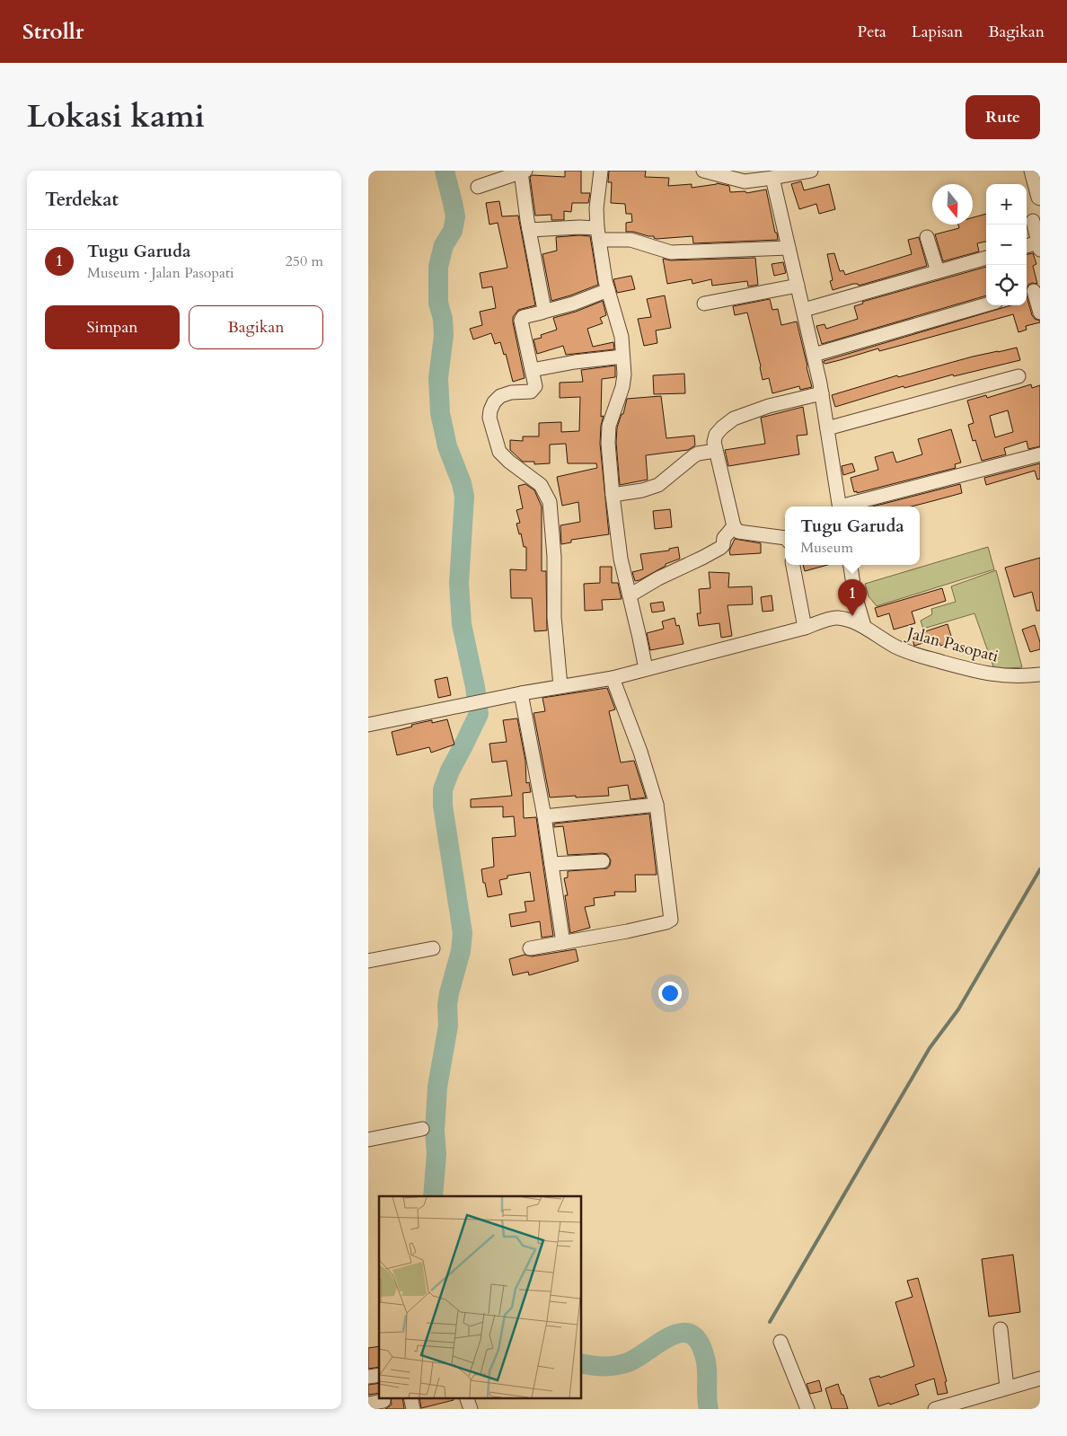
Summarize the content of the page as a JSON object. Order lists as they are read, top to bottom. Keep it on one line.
{"streets":{"street":["Jalan Pasopati"]},"north":"bottom","page":{"header":"Strollr","nav":["Peta","Lapisan","Bagikan"],"title":"Lokasi kami","buttons":["Rute",["Simpan","Bagikan"]],"heading":"Terdekat","map_buttons":["+","−"],"list":[{"mark":"1","name":"Tugu Garuda","note":"Museum · Jalan Pasopati","value":"250 m"}],"popup":["Tugu Garuda","Museum"],"pins":"1"}}
